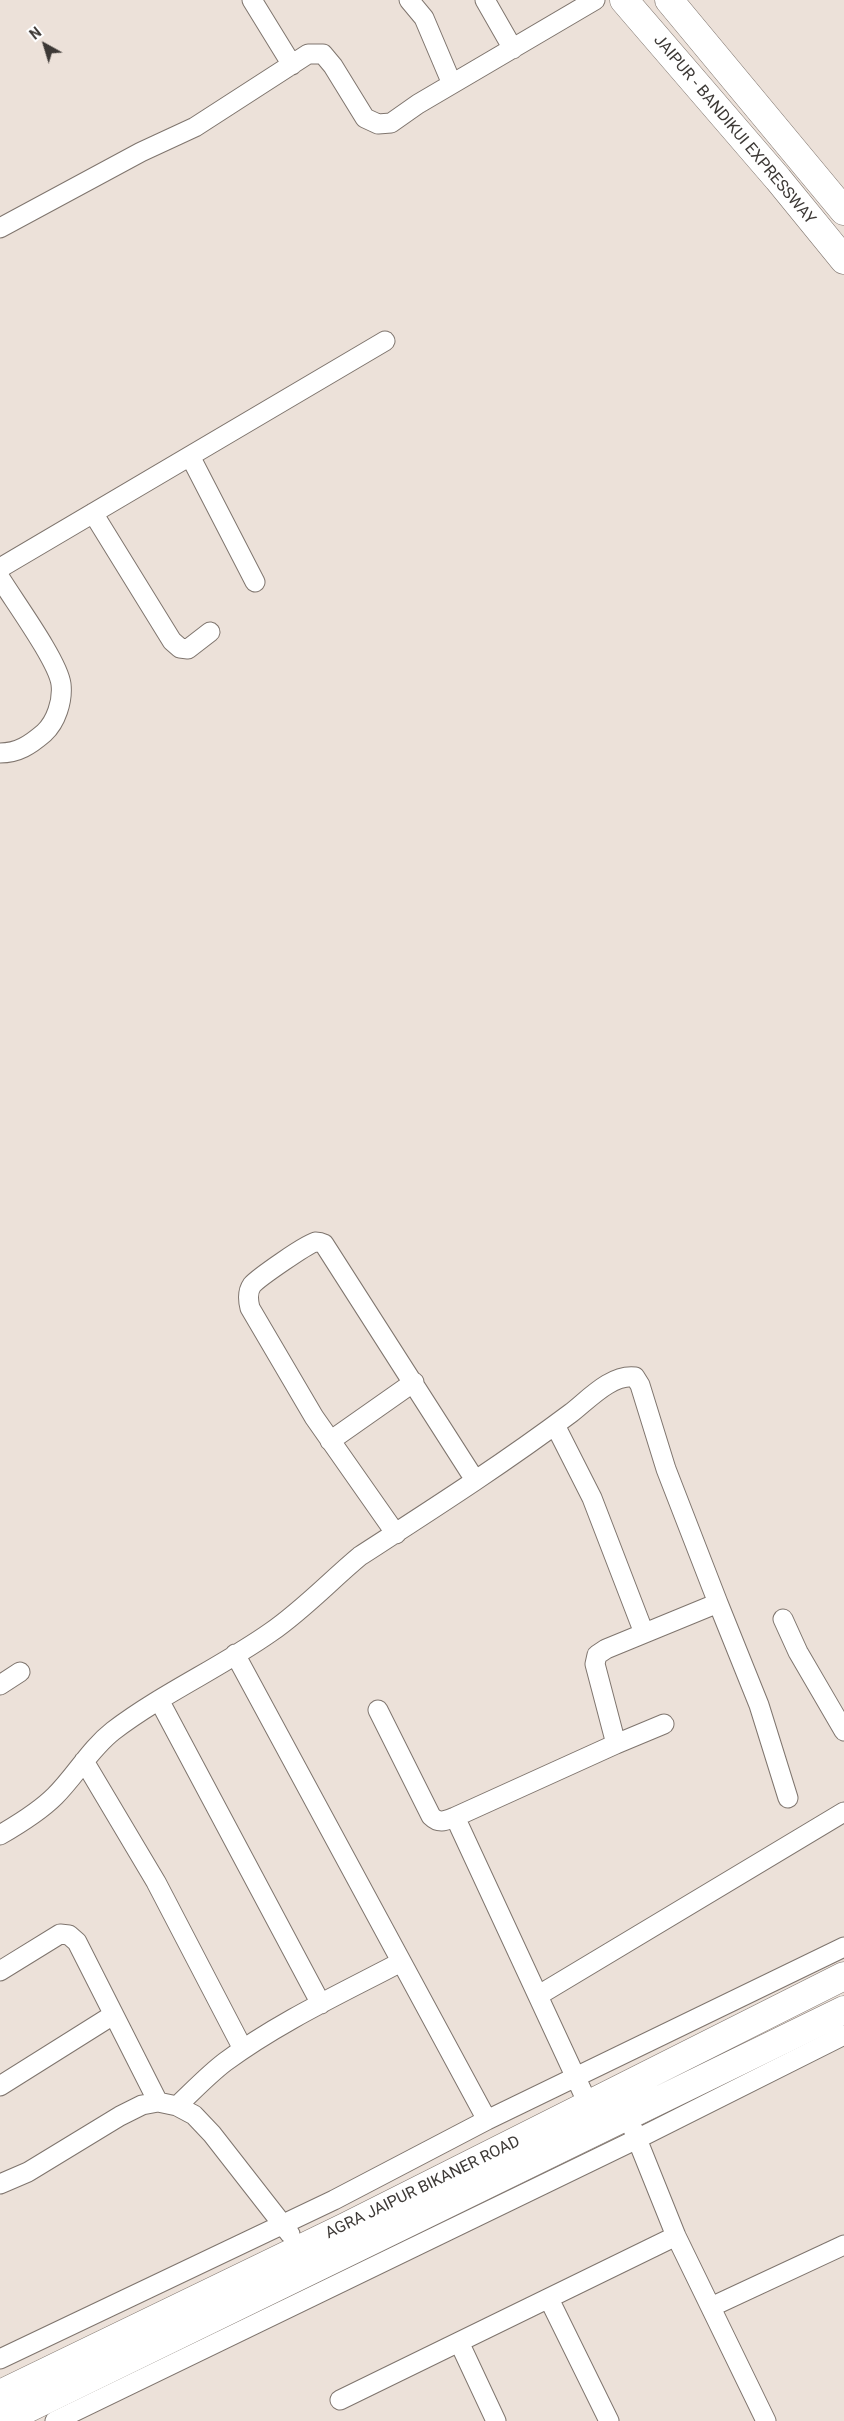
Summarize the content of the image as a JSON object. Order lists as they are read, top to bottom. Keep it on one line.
{"streets":{"highway":["JAIPUR - BANDIKUI EXPRESSWAY","AGRA JAIPUR BIKANER ROAD"]},"north":"top left"}
